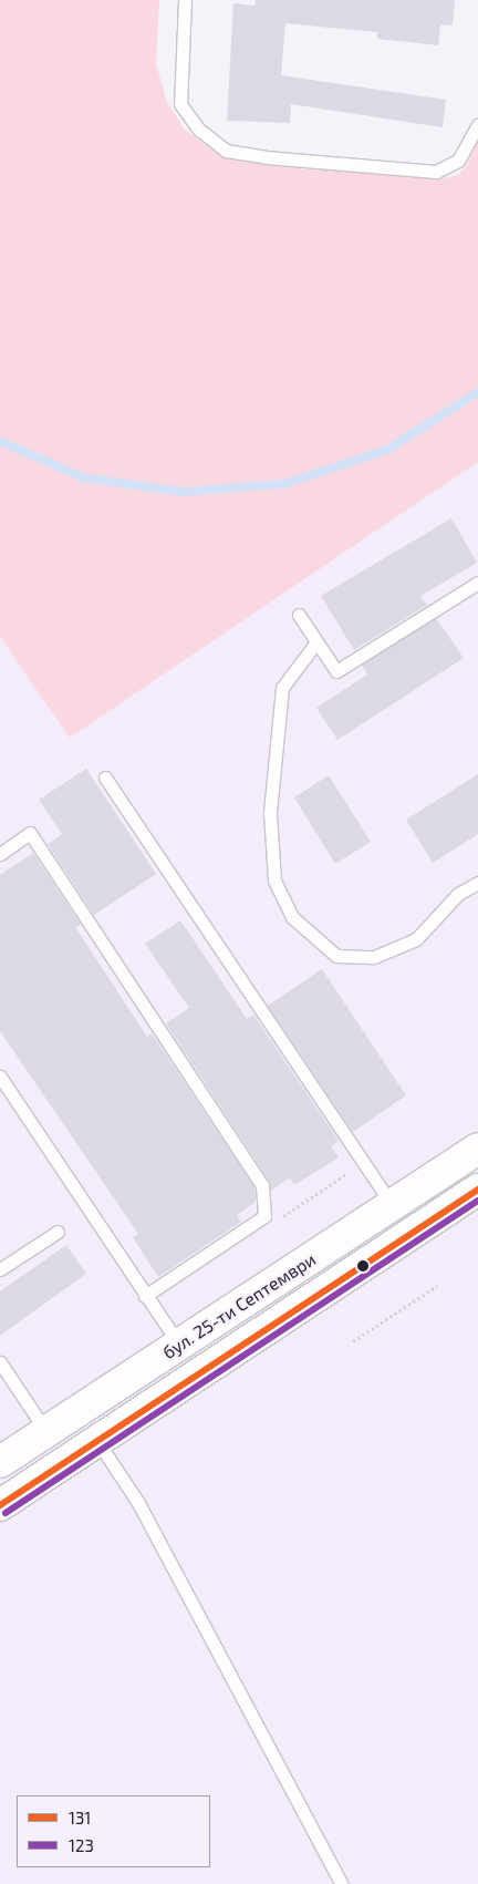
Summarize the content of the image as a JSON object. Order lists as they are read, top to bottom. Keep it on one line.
{"streets":{"main road":["бул. 25-ти Септември"]},"lines":["transit line 131","transit line 123"],"legend":["131","123"]}
